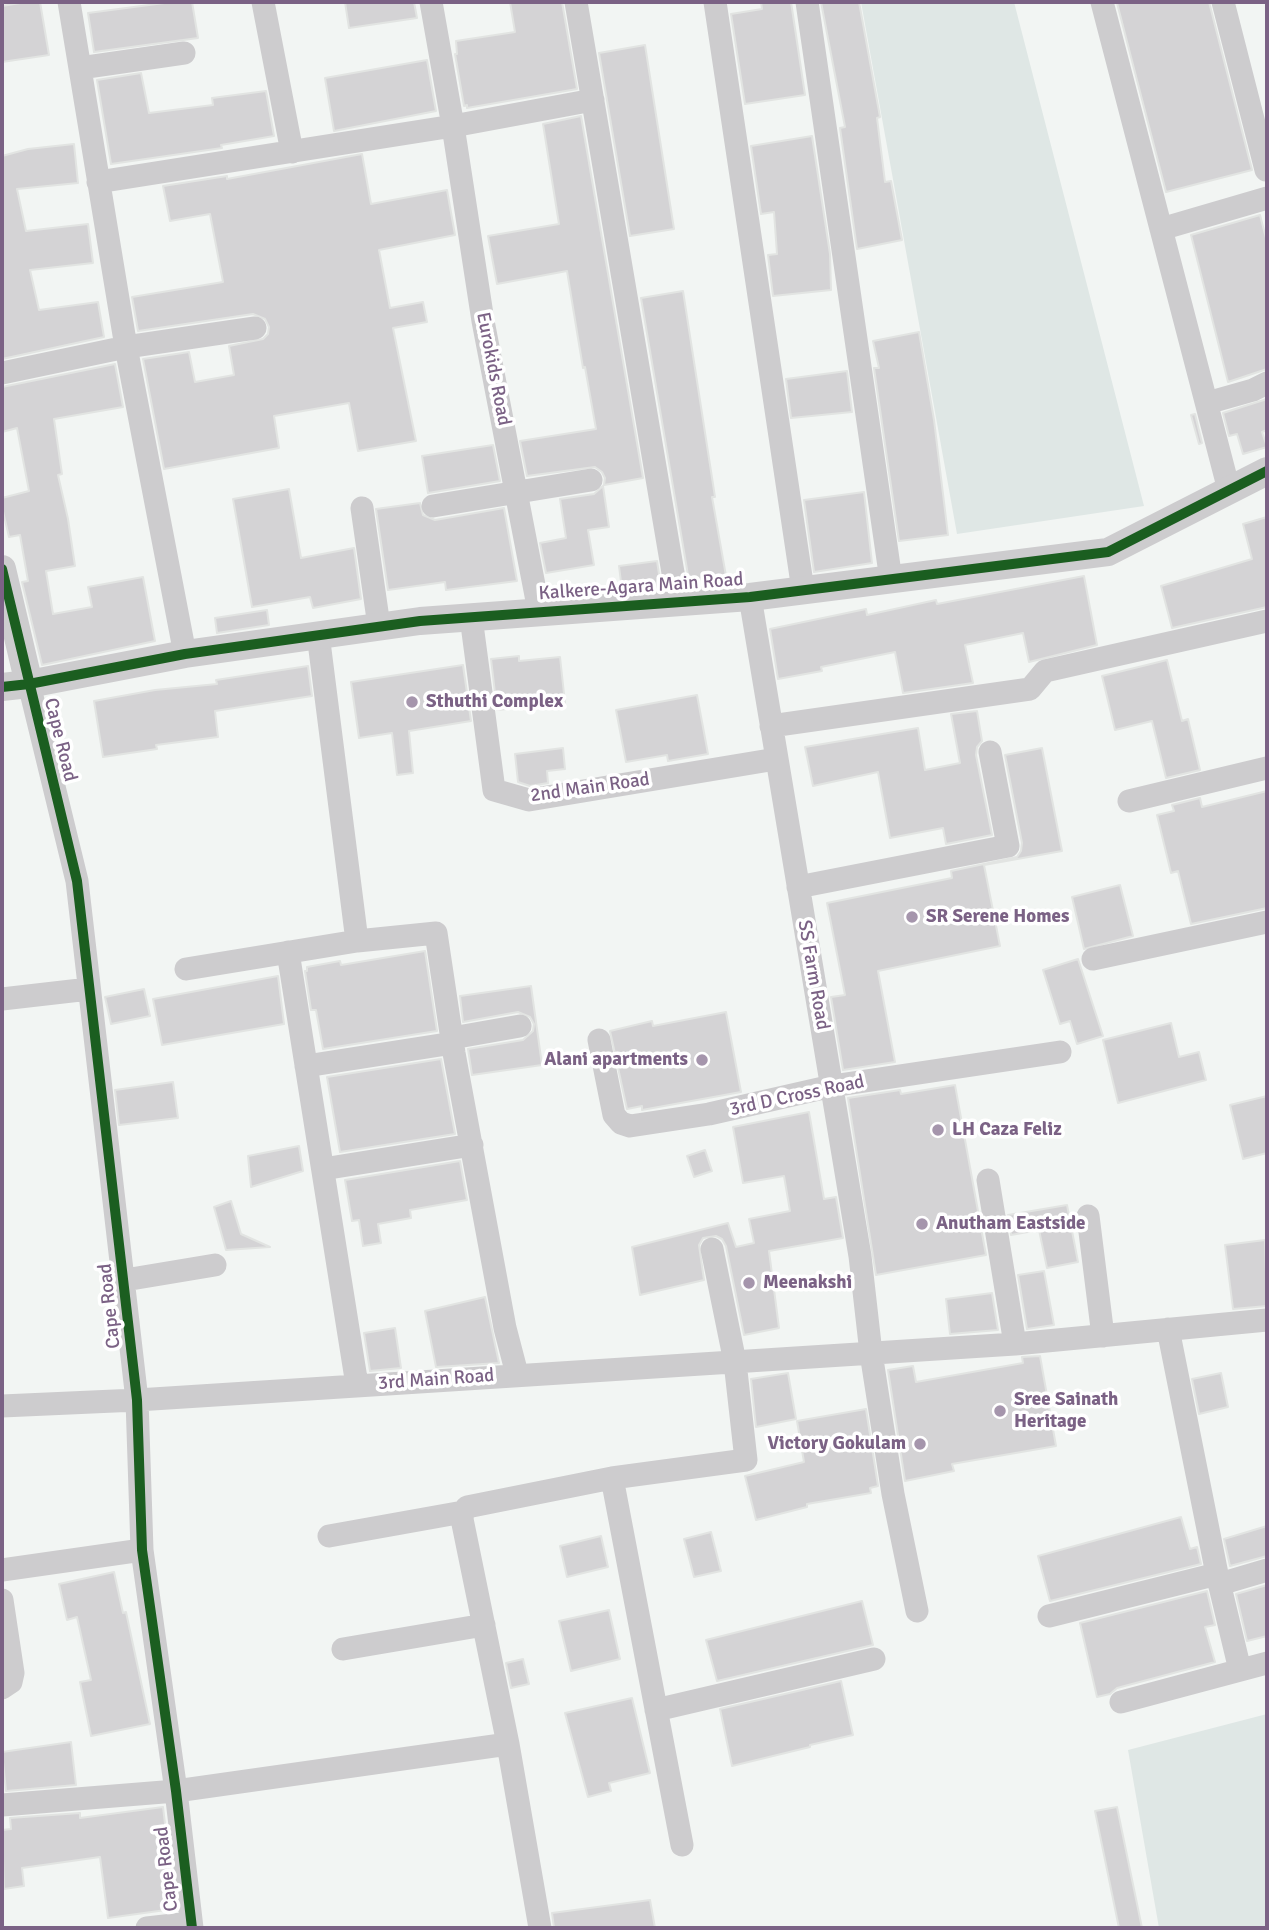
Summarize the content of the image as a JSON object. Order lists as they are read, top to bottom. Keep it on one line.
{"streets":{"street":["Eurokids Road","Kalkere-Agara Main Road","Cape Road","2nd Main Road","SS Farm Road","3rd D Cross Road","3rd Main Road"]},"crossings":[["Eurokids Road","Kalkere-Agara Main Road"],["Kalkere-Agara Main Road","Cape Road"],["Kalkere-Agara Main Road","2nd Main Road"],["Kalkere-Agara Main Road","SS Farm Road"],["Cape Road","3rd Main Road"],["2nd Main Road","SS Farm Road"],["SS Farm Road","3rd D Cross Road"],["SS Farm Road","3rd Main Road"]],"places":["Sthuthi Complex","SR Serene Homes","Alani apartments","LH Caza Feliz","Anutham Eastside","Meenakshi","Sree Sainath Heritage","Victory Gokulam"]}
